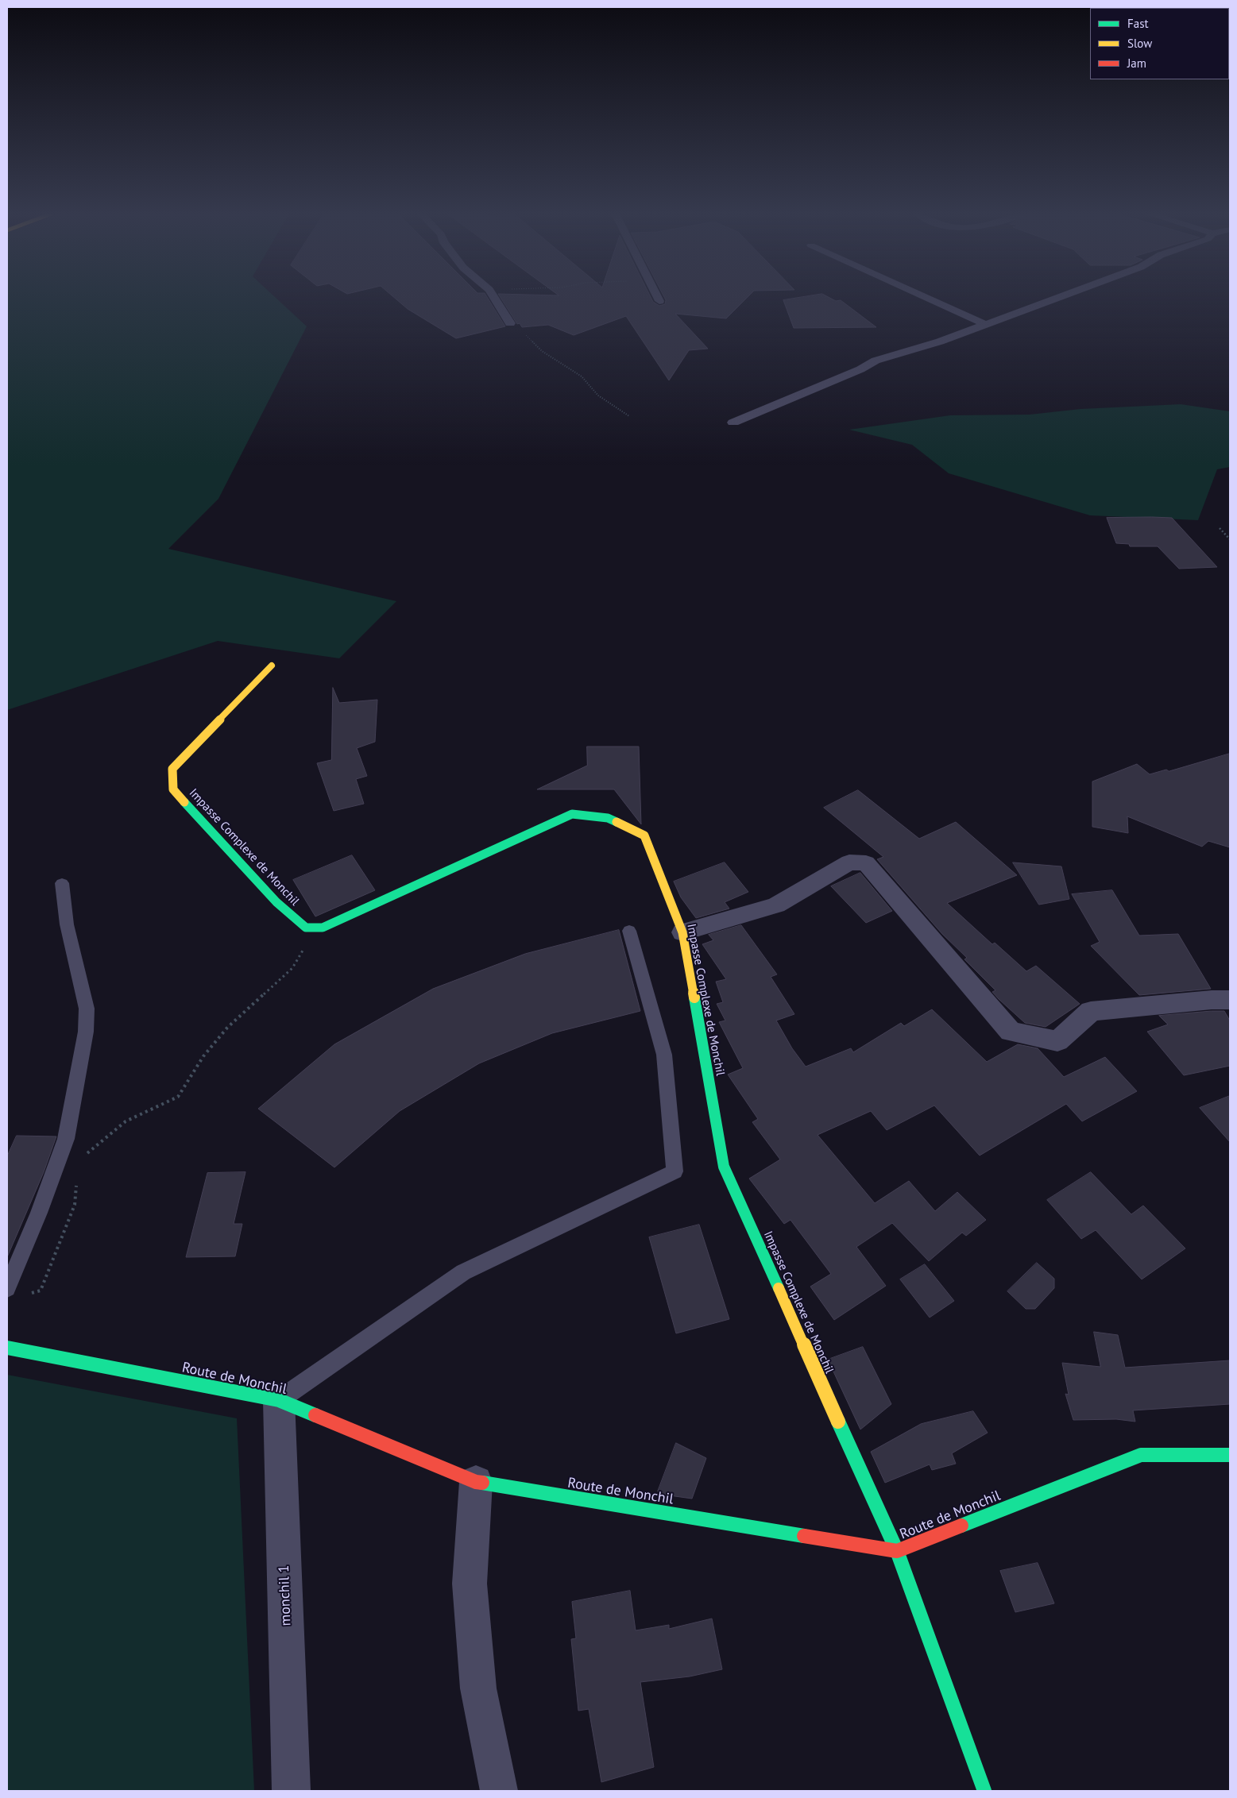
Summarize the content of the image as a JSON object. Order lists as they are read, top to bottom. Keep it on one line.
{"streets":{"street":["Impasse Complexe de Monchil","Route de Monchil","monchil 1"]},"crossings":[["Impasse Complexe de Monchil","Route de Monchil"],["Route de Monchil","monchil 1"]],"legend":["Fast","Slow","Jam"]}
